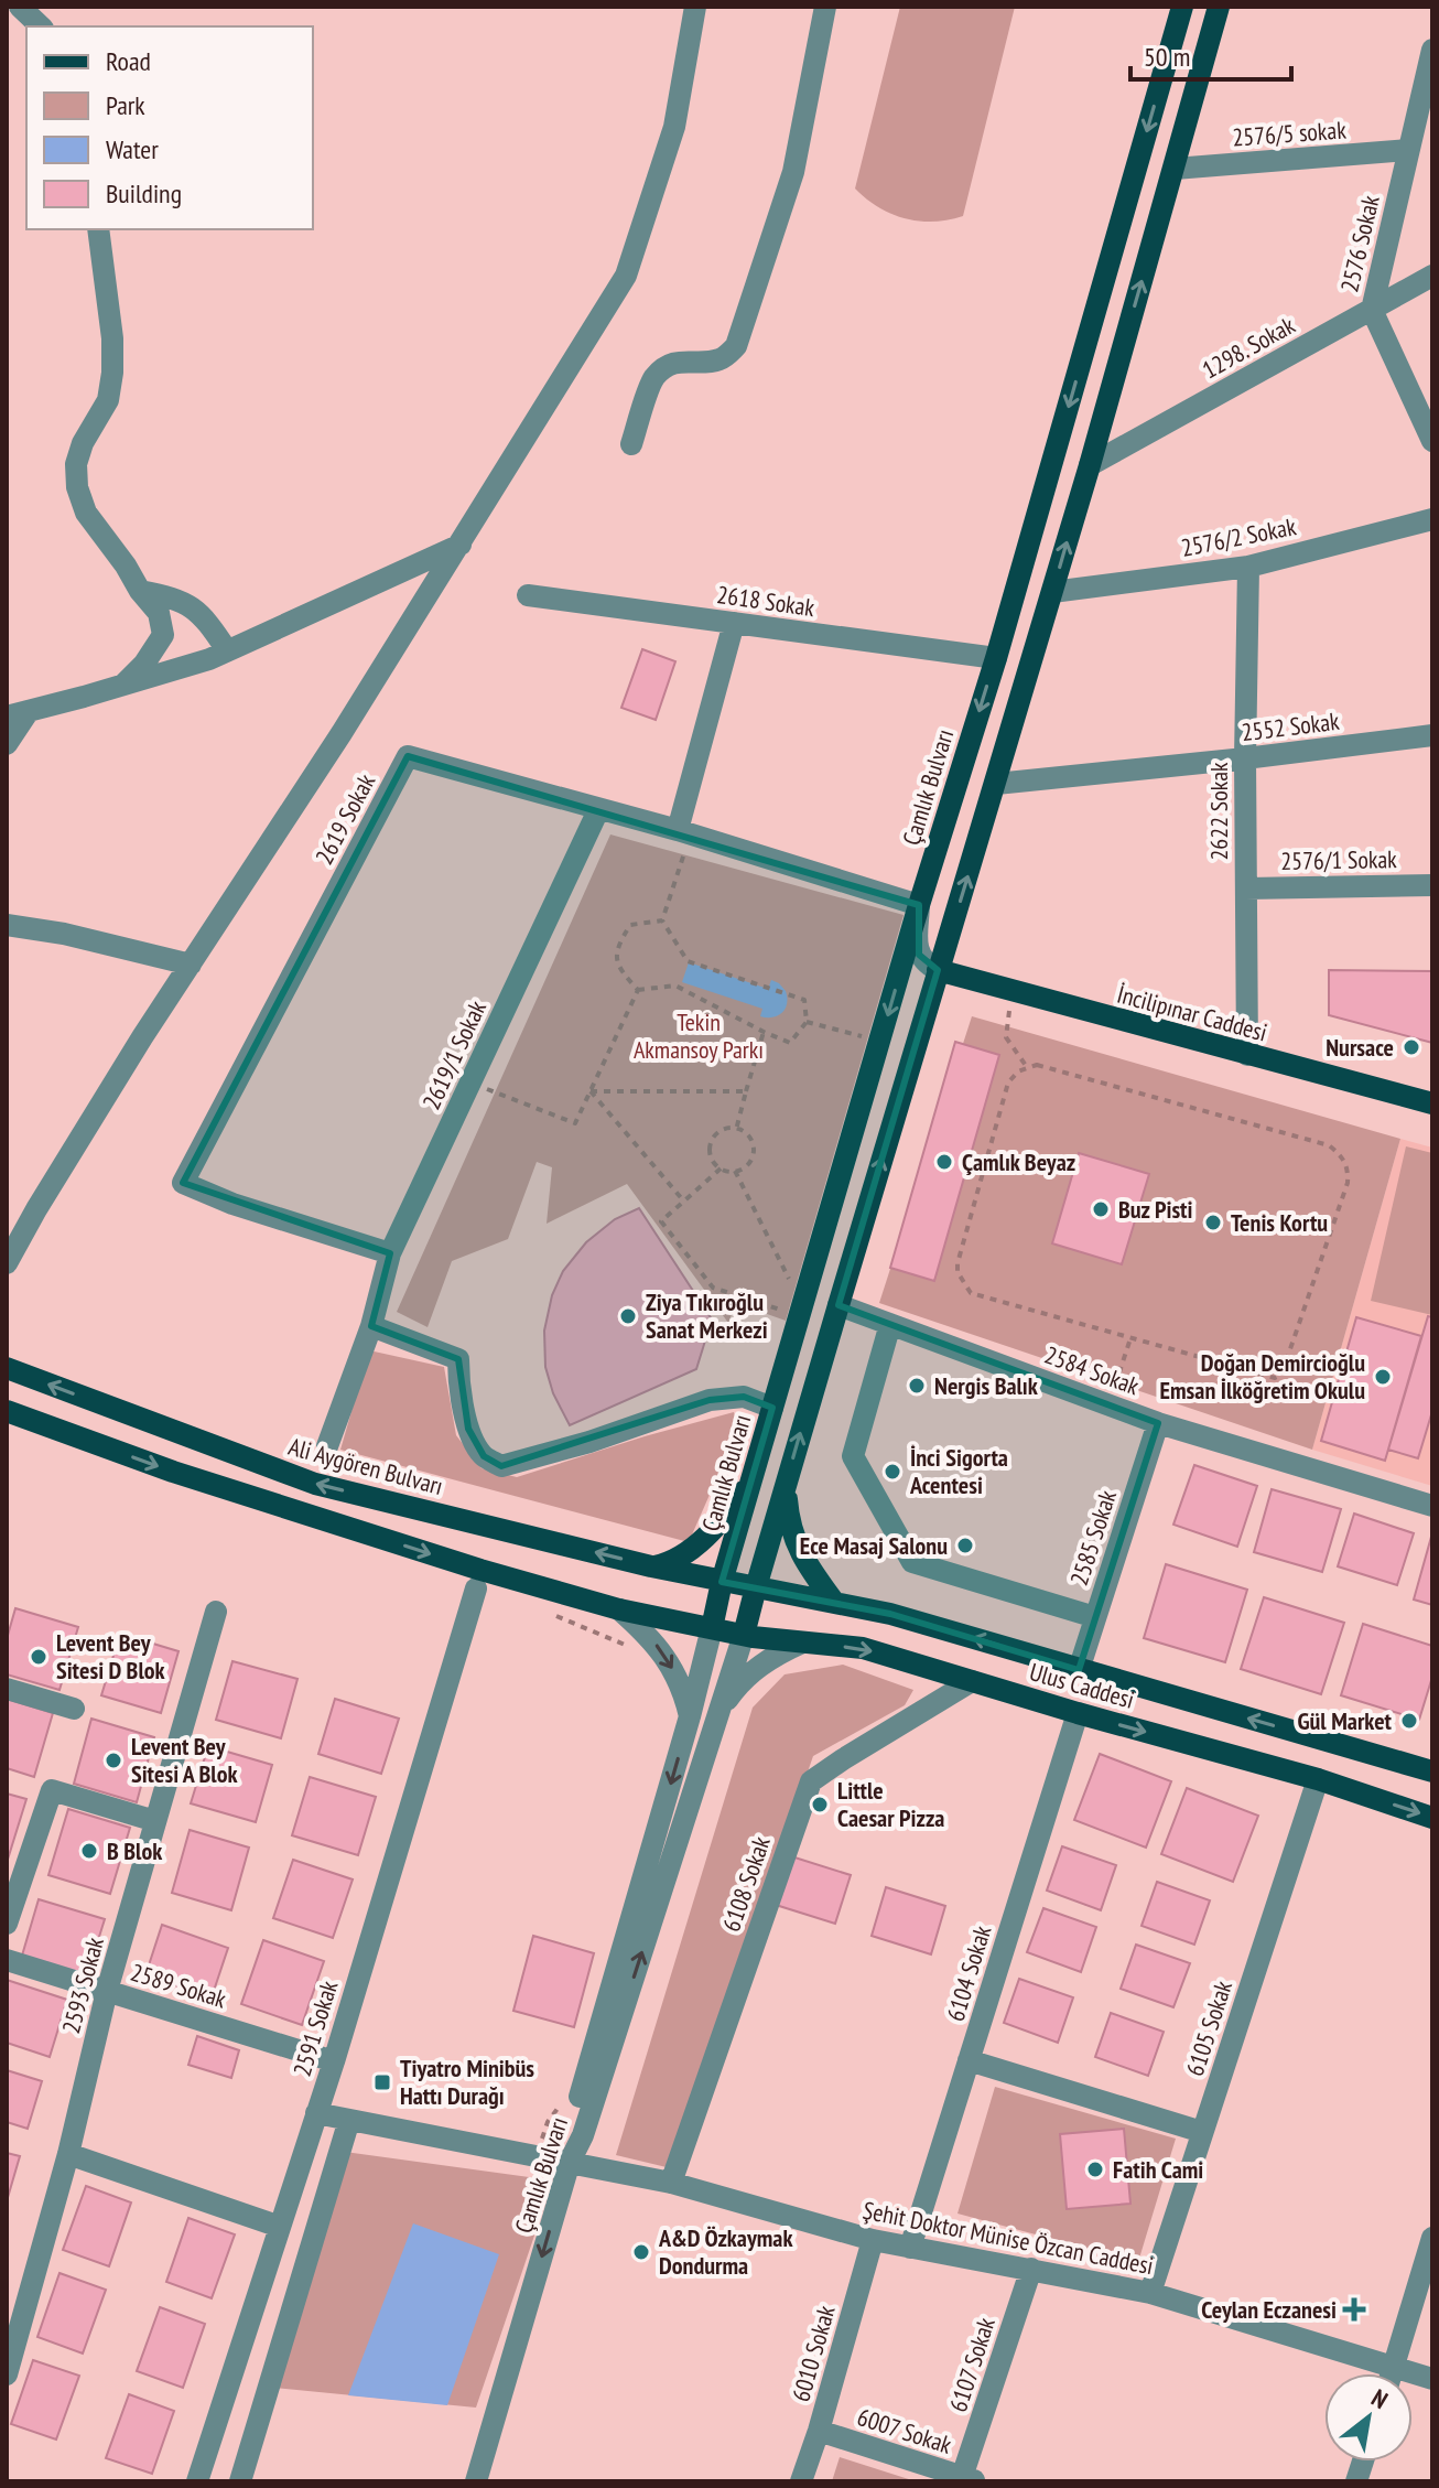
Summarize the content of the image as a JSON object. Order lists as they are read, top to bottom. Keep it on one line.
{"streets":{"main road":["Çamlık Bulvarı","İncilipınar Caddesi","Ali Aygören Bulvarı","Ulus Caddesi"],"street":["2576/5 sokak","2576 Sokak","1298. Sokak","2576/2 Sokak","2618 Sokak","2552 Sokak","2622 Sokak","2619 Sokak","2576/1 Sokak","2619/1 Sokak","2584 Sokak","2585 Sokak","6108 Sokak","6104 Sokak","2593 Sokak","2589 Sokak","2591 Sokak","6105 Sokak","Şehit Doktor Münise Özcan Caddesi","6010 Sokak","6107 Sokak","6007 Sokak"]},"crossings":[["2576/5 sokak","2576 Sokak"],["2576 Sokak","1298. Sokak"],["2576/2 Sokak","2622 Sokak"],["2618 Sokak","Çamlık Bulvarı"],["2552 Sokak","2622 Sokak"],["Çamlık Bulvarı","2619 Sokak"],["Çamlık Bulvarı","Ali Aygören Bulvarı"],["Çamlık Bulvarı","Ulus Caddesi"],["Çamlık Bulvarı","Şehit Doktor Münise Özcan Caddesi"],["2622 Sokak","2576/1 Sokak"],["2622 Sokak","İncilipınar Caddesi"],["2619 Sokak","2619/1 Sokak"],["2584 Sokak","2585 Sokak"],["Ali Aygören Bulvarı","Ulus Caddesi"],["2585 Sokak","Ulus Caddesi"],["Ulus Caddesi","6108 Sokak"],["Ulus Caddesi","6104 Sokak"],["Ulus Caddesi","6105 Sokak"],["6108 Sokak","Şehit Doktor Münise Özcan Caddesi"],["6104 Sokak","Şehit Doktor Münise Özcan Caddesi"],["2593 Sokak","2589 Sokak"],["2589 Sokak","2591 Sokak"],["2591 Sokak","Şehit Doktor Münise Özcan Caddesi"],["6105 Sokak","Şehit Doktor Münise Özcan Caddesi"],["Şehit Doktor Münise Özcan Caddesi","6010 Sokak"],["Şehit Doktor Münise Özcan Caddesi","6107 Sokak"],["6010 Sokak","6007 Sokak"],["6107 Sokak","6007 Sokak"]],"parks":["Tekin Akmansoy Parkı"],"places":{"other":["Nursace","Çamlık Beyaz","Buz Pisti","Tenis Kortu","Ziya Tıkıroğlu Sanat Merkezi","Doğan Demircioğlu Emsan İlköğretim Okulu","Nergis Balık","İnci Sigorta Acentesi","Ece Masaj Salonu","Levent Bey Sitesi D Blok","Gül Market","Levent Bey Sitesi A Blok","Little Caesar Pizza","B Blok","Fatih Cami","A&D Özkaymak Dondurma"],"transit":["Tiyatro Minibüs Hattı Durağı"],"health":["Ceylan Eczanesi"]},"legend":["Road","Park","Water","Building"],"scale_bar":"50 m","north":"top right"}
